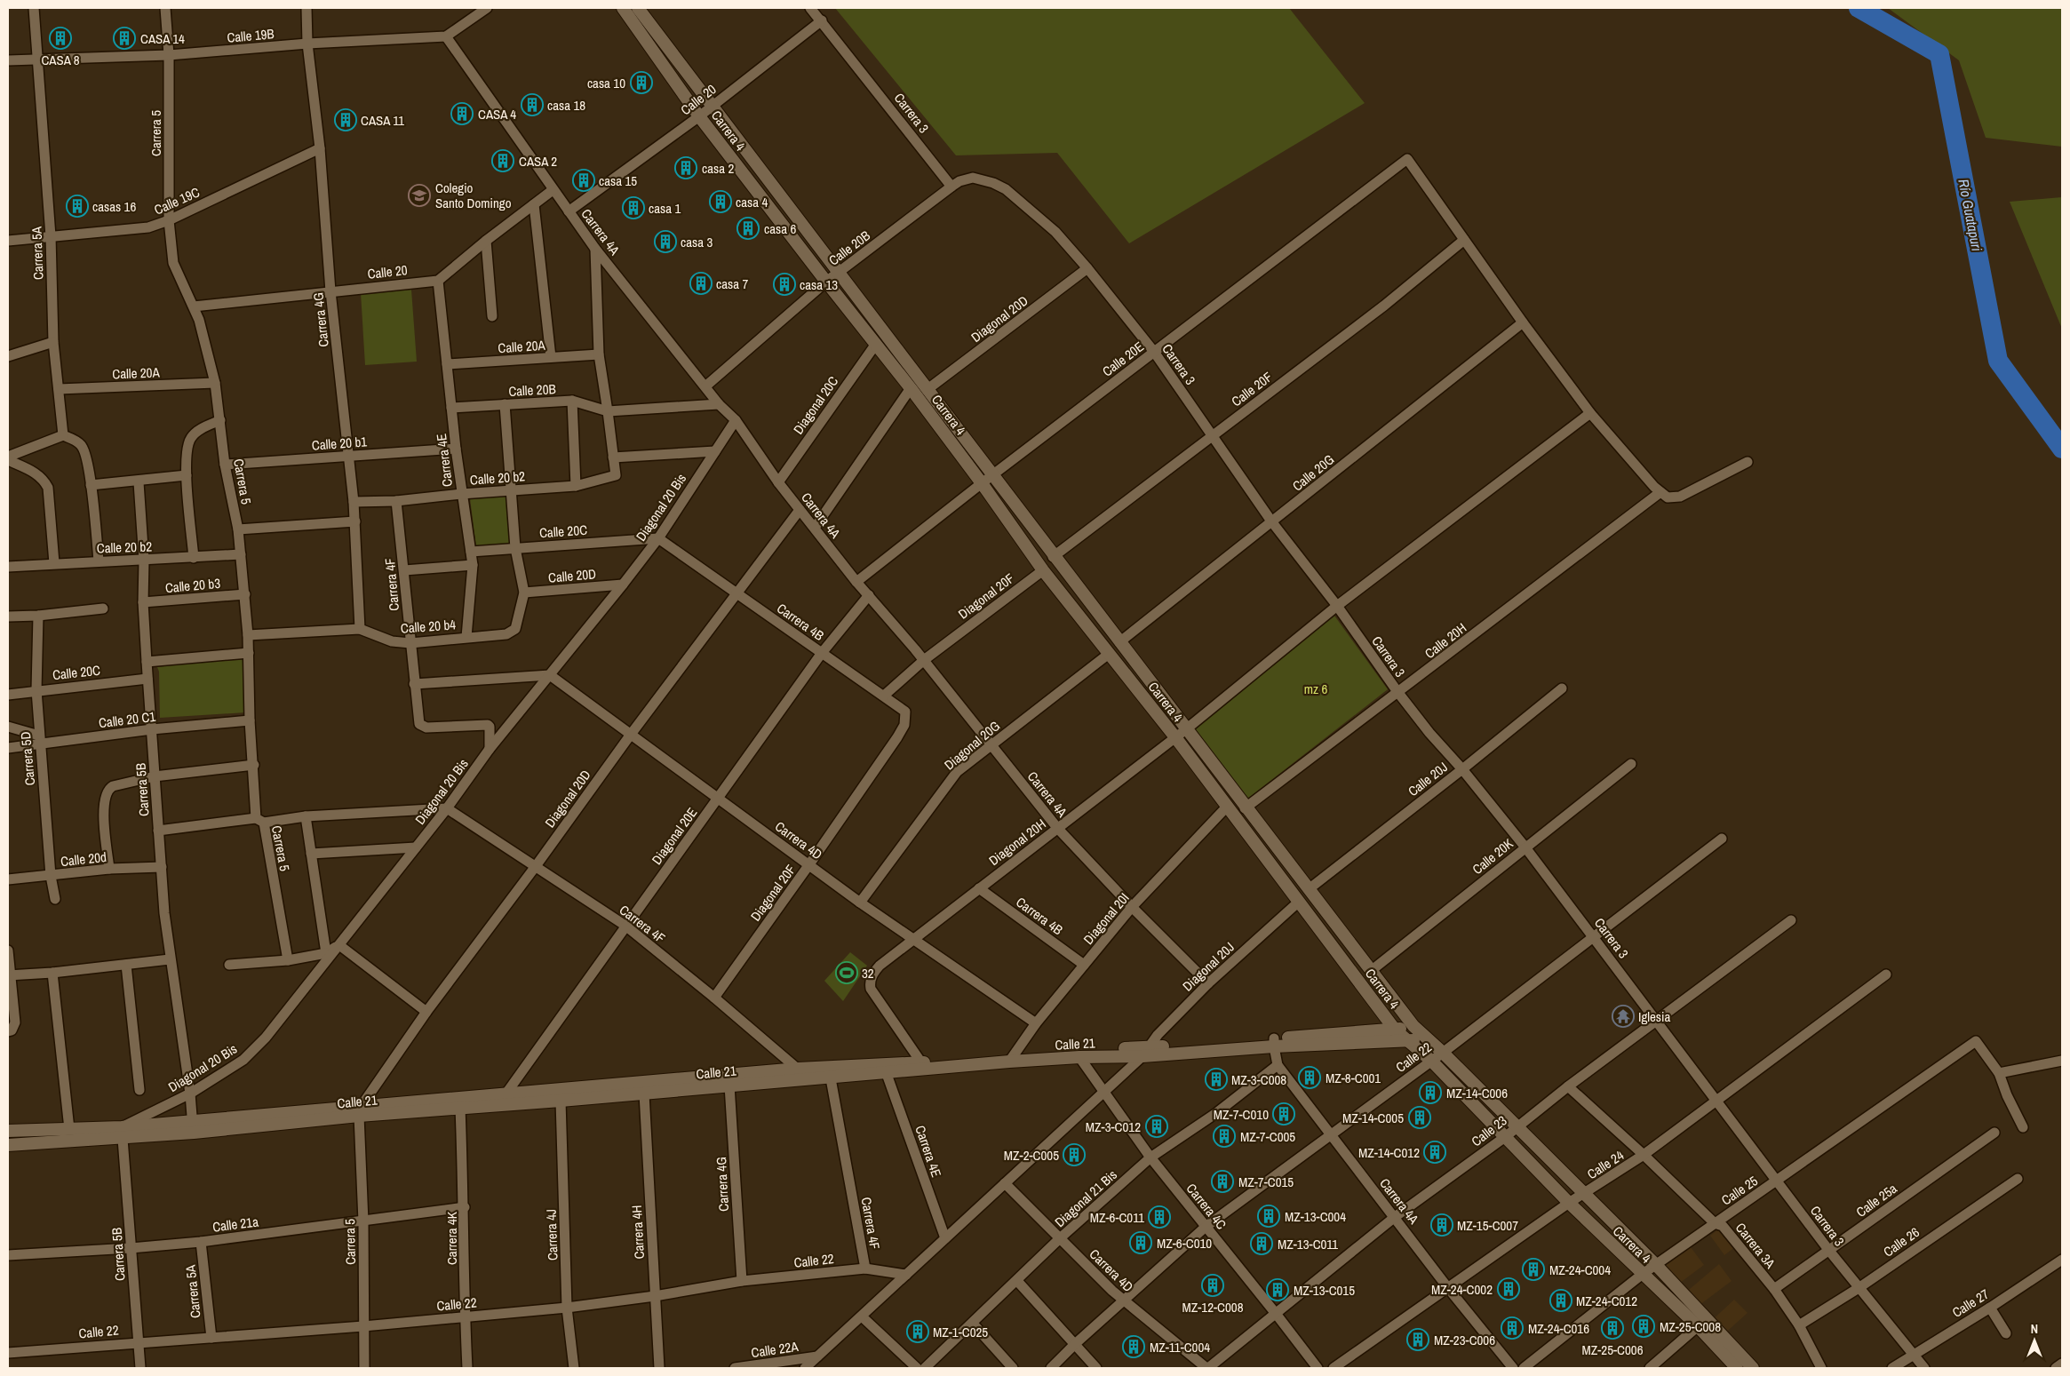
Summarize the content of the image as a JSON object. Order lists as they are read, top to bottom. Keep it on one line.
{"streets":{"main road":["Carrera 4","Calle 21"],"street":["Calle 19B","Calle 20","Carrera 3","Carrera 5","Calle 19C","Carrera 4A","Calle 20B","Carrera 5A","Diagonal 20D","Carrera 4G","Calle 20A","Calle 20E","Calle 20F","Diagonal 20C","Calle 20 b1","Carrera 4E","Calle 20G","Calle 20 b2","Diagonal 20 Bis","Calle 20C","Calle 20D","Carrera 4F","Calle 20 b3","Diagonal 20F","Carrera 4B","Calle 20 b4","Calle 20H","Calle 20 C1","Diagonal 20G","Carrera 5D","Calle 20J","Carrera 5B","Diagonal 20E","Carrera 4D","Diagonal 20H","Calle 20K","Calle 20d","Diagonal 20I","Diagonal 20J","Calle 22","Calle 23","Calle 24","Calle 25","Diagonal 21 Bis","Calle 25a","Carrera 4C","Calle 21a","Carrera 4H","Carrera 4J","Carrera 4K","Calle 26","Carrera 3A","Calle 27","Calle 22A"]},"crossings":[["Calle 19B","Carrera 5"],["Calle 19B","Carrera 4A"],["Calle 19B","Carrera 5A"],["Calle 19B","Carrera 4G"],["Calle 20","Carrera 3"],["Calle 20","Carrera 4"],["Calle 20","Carrera 5"],["Calle 20","Carrera 4A"],["Calle 20","Carrera 4G"],["Calle 20","Carrera 4E"],["Carrera 3","Calle 20B"],["Carrera 3","Diagonal 20D"],["Carrera 3","Calle 20E"],["Carrera 3","Calle 20F"],["Carrera 3","Calle 20G"],["Carrera 3","Calle 20H"],["Carrera 3","Calle 20J"],["Carrera 3","Calle 20K"],["Carrera 3","Calle 22"],["Carrera 3","Calle 23"],["Carrera 3","Calle 24"],["Carrera 3","Calle 25"],["Carrera 3","Calle 25a"],["Carrera 3","Calle 26"],["Carrera 3","Calle 27"],["Carrera 4","Calle 20B"],["Carrera 4","Diagonal 20D"],["Carrera 4","Calle 20E"],["Carrera 4","Calle 20F"],["Carrera 4","Diagonal 20C"],["Carrera 4","Calle 20G"],["Carrera 4","Diagonal 20F"],["Carrera 4","Calle 20H"],["Carrera 4","Diagonal 20G"],["Carrera 4","Calle 20J"],["Carrera 4","Diagonal 20H"],["Carrera 4","Calle 20K"],["Carrera 4","Diagonal 20I"],["Carrera 4","Diagonal 20J"],["Carrera 4","Calle 21"],["Carrera 4","Calle 22"],["Carrera 4","Calle 23"],["Carrera 4","Calle 24"],["Carrera 4","Calle 25"],["Carrera 5","Calle 19C"],["Carrera 5","Diagonal 20D"],["Carrera 5","Calle 20A"],["Carrera 5","Calle 20 b1"],["Carrera 5","Calle 20 b2"],["Carrera 5","Calle 20 b3"],["Carrera 5","Calle 20 b4"],["Carrera 5","Calle 20 C1"],["Carrera 5","Calle 21"],["Carrera 5","Calle 22"],["Carrera 5","Calle 21a"],["Calle 19C","Carrera 5A"],["Calle 19C","Carrera 4G"],["Carrera 4A","Calle 20B"],["Carrera 4A","Diagonal 20D"],["Carrera 4A","Calle 20E"],["Carrera 4A","Diagonal 20C"],["Carrera 4A","Diagonal 20 Bis"],["Carrera 4A","Diagonal 20F"],["Carrera 4A","Diagonal 20G"],["Carrera 4A","Diagonal 20E"],["Carrera 4A","Diagonal 20H"],["Carrera 4A","Diagonal 20I"],["Carrera 4A","Diagonal 20J"],["Carrera 4A","Calle 21"],["Carrera 4A","Calle 22"],["Carrera 4A","Calle 23"],["Carrera 4A","Calle 24"],["Carrera 4A","Diagonal 21 Bis"],["Calle 20B","Carrera 4E"],["Carrera 5A","Calle 20A"],["Carrera 5A","Calle 22"],["Carrera 5A","Calle 21a"],["Diagonal 20D","Carrera 4F"],["Diagonal 20D","Carrera 4B"],["Diagonal 20D","Carrera 4D"],["Diagonal 20D","Calle 21"],["Carrera 4G","Calle 20 b1"],["Carrera 4G","Calle 20 b2"],["Carrera 4G","Calle 20 b4"],["Carrera 4G","Calle 21"],["Carrera 4G","Calle 22"],["Calle 20A","Carrera 4E"],["Calle 20E","Calle 20F"],["Calle 20 b1","Carrera 4E"],["Carrera 4E","Calle 20 b2"],["Carrera 4E","Calle 20C"],["Carrera 4E","Calle 20 b4"],["Carrera 4E","Calle 21"],["Calle 20 b2","Carrera 4F"],["Calle 20 b2","Carrera 5B"],["Diagonal 20 Bis","Calle 20C"],["Diagonal 20 Bis","Calle 20D"],["Diagonal 20 Bis","Carrera 4F"],["Diagonal 20 Bis","Carrera 4B"],["Diagonal 20 Bis","Carrera 5B"],["Diagonal 20 Bis","Carrera 4D"],["Diagonal 20 Bis","Calle 21"],["Calle 20C","Carrera 4B"],["Calle 20C","Carrera 5D"],["Calle 20C","Carrera 5B"],["Calle 20D","Calle 20 b4"],["Carrera 4F","Diagonal 20F"],["Carrera 4F","Calle 20 b4"],["Carrera 4F","Diagonal 20E"],["Carrera 4F","Calle 21"],["Carrera 4F","Calle 22"],["Calle 20 b3","Carrera 5B"],["Diagonal 20F","Carrera 4B"],["Diagonal 20F","Carrera 4D"],["Carrera 4B","Diagonal 20E"],["Carrera 4B","Diagonal 20H"],["Carrera 4B","Diagonal 20I"],["Calle 20 C1","Carrera 5D"],["Calle 20 C1","Carrera 5B"],["Diagonal 20G","Carrera 4D"],["Carrera 5D","Calle 20d"],["Carrera 5B","Calle 20d"],["Carrera 5B","Calle 21"],["Carrera 5B","Calle 22"],["Carrera 5B","Calle 21a"],["Diagonal 20E","Carrera 4D"],["Diagonal 20E","Calle 21"],["Carrera 4D","Diagonal 20H"],["Carrera 4D","Diagonal 20I"],["Carrera 4D","Calle 22"],["Carrera 4D","Calle 23"],["Carrera 4D","Diagonal 21 Bis"],["Diagonal 20H","Calle 21"],["Diagonal 20I","Calle 21"],["Diagonal 20J","Calle 21"],["Calle 21","Carrera 4C"],["Calle 21","Carrera 4H"],["Calle 21","Carrera 4J"],["Calle 21","Carrera 4K"],["Calle 22","Carrera 4C"],["Calle 22","Carrera 4H"],["Calle 22","Carrera 4J"],["Calle 22","Carrera 4K"],["Calle 23","Carrera 4C"],["Calle 23","Carrera 3A"],["Calle 24","Carrera 3A"],["Calle 25","Carrera 3A"],["Diagonal 21 Bis","Carrera 4C"],["Calle 25a","Carrera 3A"],["Calle 21a","Carrera 4K"],["Calle 26","Carrera 3A"]],"water":["Río Guatapuri"],"parks":["mz 6"],"places":{"building":["CASA 8","CASA 14","casa 10","casa 18","CASA 4","CASA 11","CASA 2","casa 2","casa 15","casa 4","casas 16","casa 1","casa 6","casa 3","casa 7","casa 13","MZ-8-C001","MZ-3-C008","MZ-14-C006","MZ-7-C010","MZ-14-C005","MZ-3-C012","MZ-7-C005","MZ-14-C012","MZ-2-C005","MZ-7-C015","MZ-13-C004","MZ-6-C011","MZ-15-C007","MZ-6-C010","MZ-13-C011","MZ-24-C004","MZ-12-C008","MZ-24-C002","MZ-13-C015","MZ-24-C012","MZ-25-C008","MZ-24-C016","MZ-25-C006","MZ-1-C025","MZ-23-C006","MZ-11-C004"],"school or university":["Colegio Santo Domingo"],"sports":["32"],"temple":["Iglesia"]},"north":"top"}
